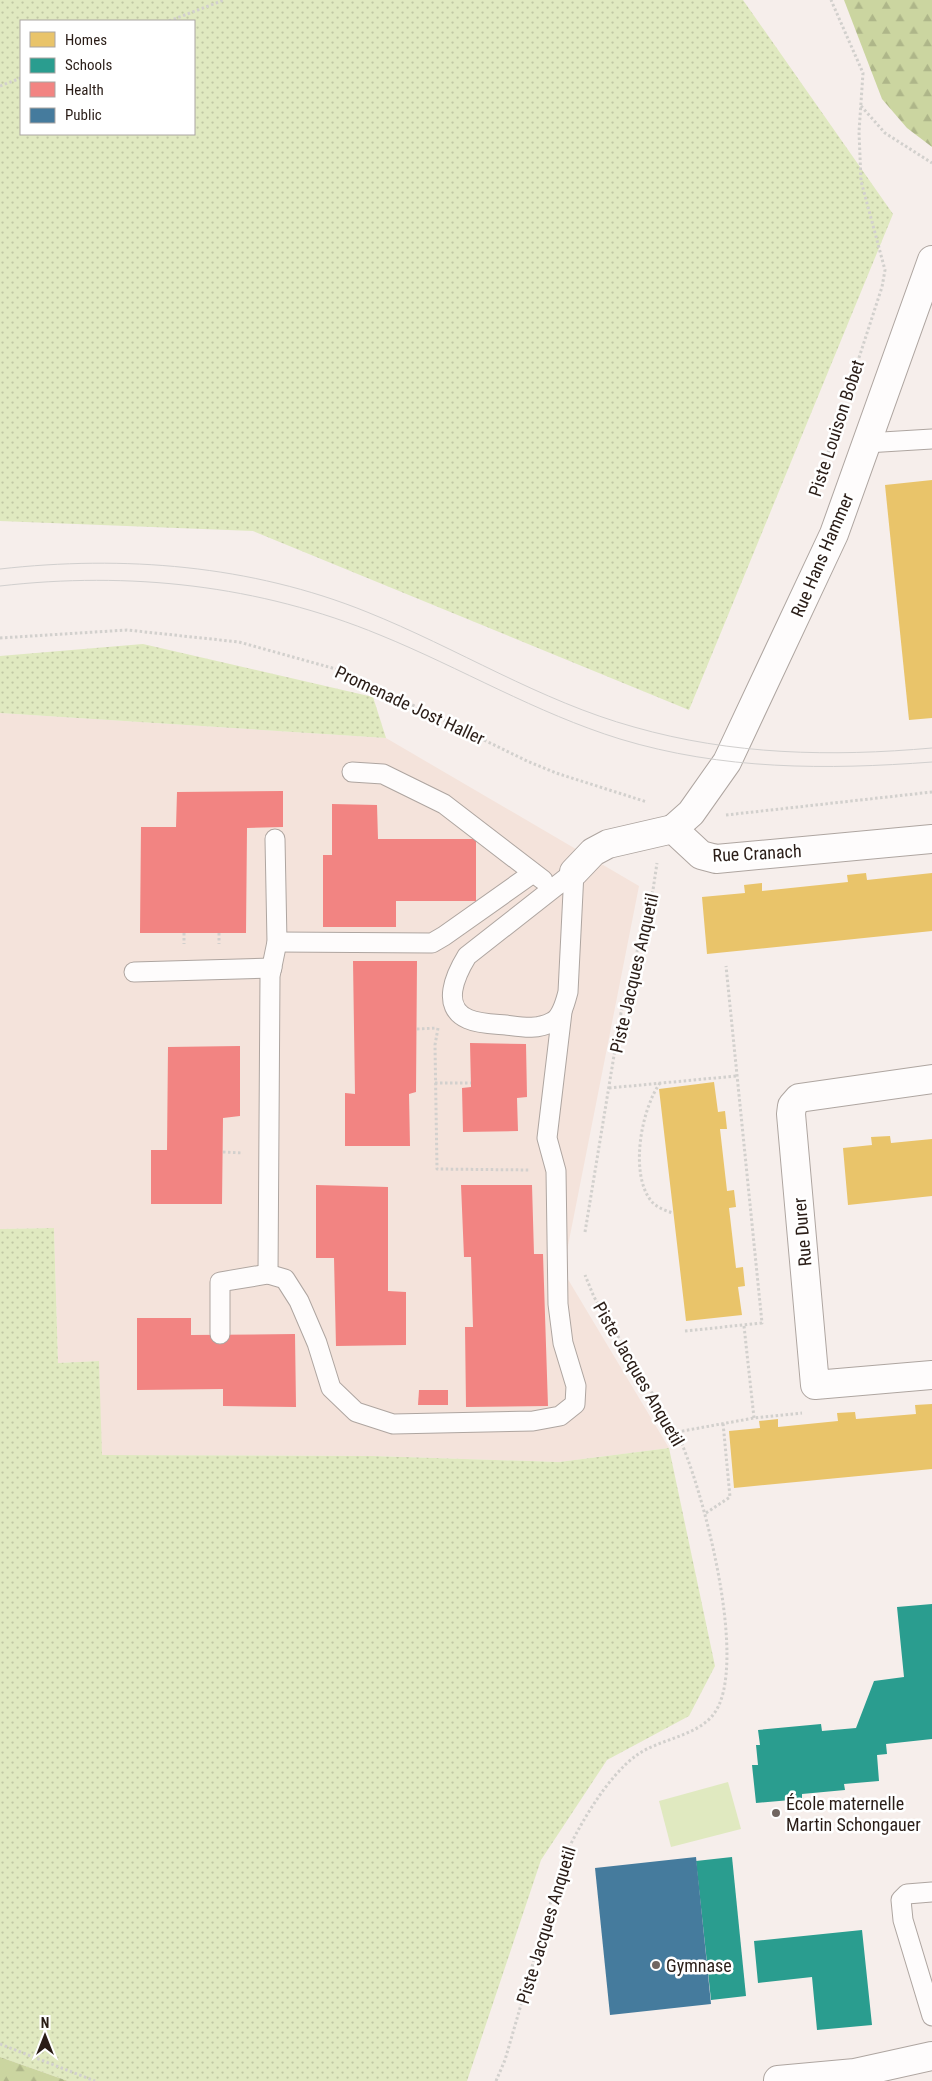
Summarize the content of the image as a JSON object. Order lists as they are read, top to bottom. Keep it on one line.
{"streets":{"street":["Rue Hans Hammer","Rue Cranach","Rue Durer"],"path":["Piste Louison Bobet","Promenade Jost Haller","Piste Jacques Anquetil"]},"crossings":[["Rue Hans Hammer","Promenade Jost Haller"],["Rue Hans Hammer","Rue Cranach"],["Rue Hans Hammer","Piste Jacques Anquetil"],["Promenade Jost Haller","Rue Cranach"],["Promenade Jost Haller","Piste Jacques Anquetil"],["Rue Cranach","Piste Jacques Anquetil"]],"places":["École maternelle Martin Schongauer","Gymnase"],"legend":["Homes","Schools","Health","Public"],"north":"top"}
